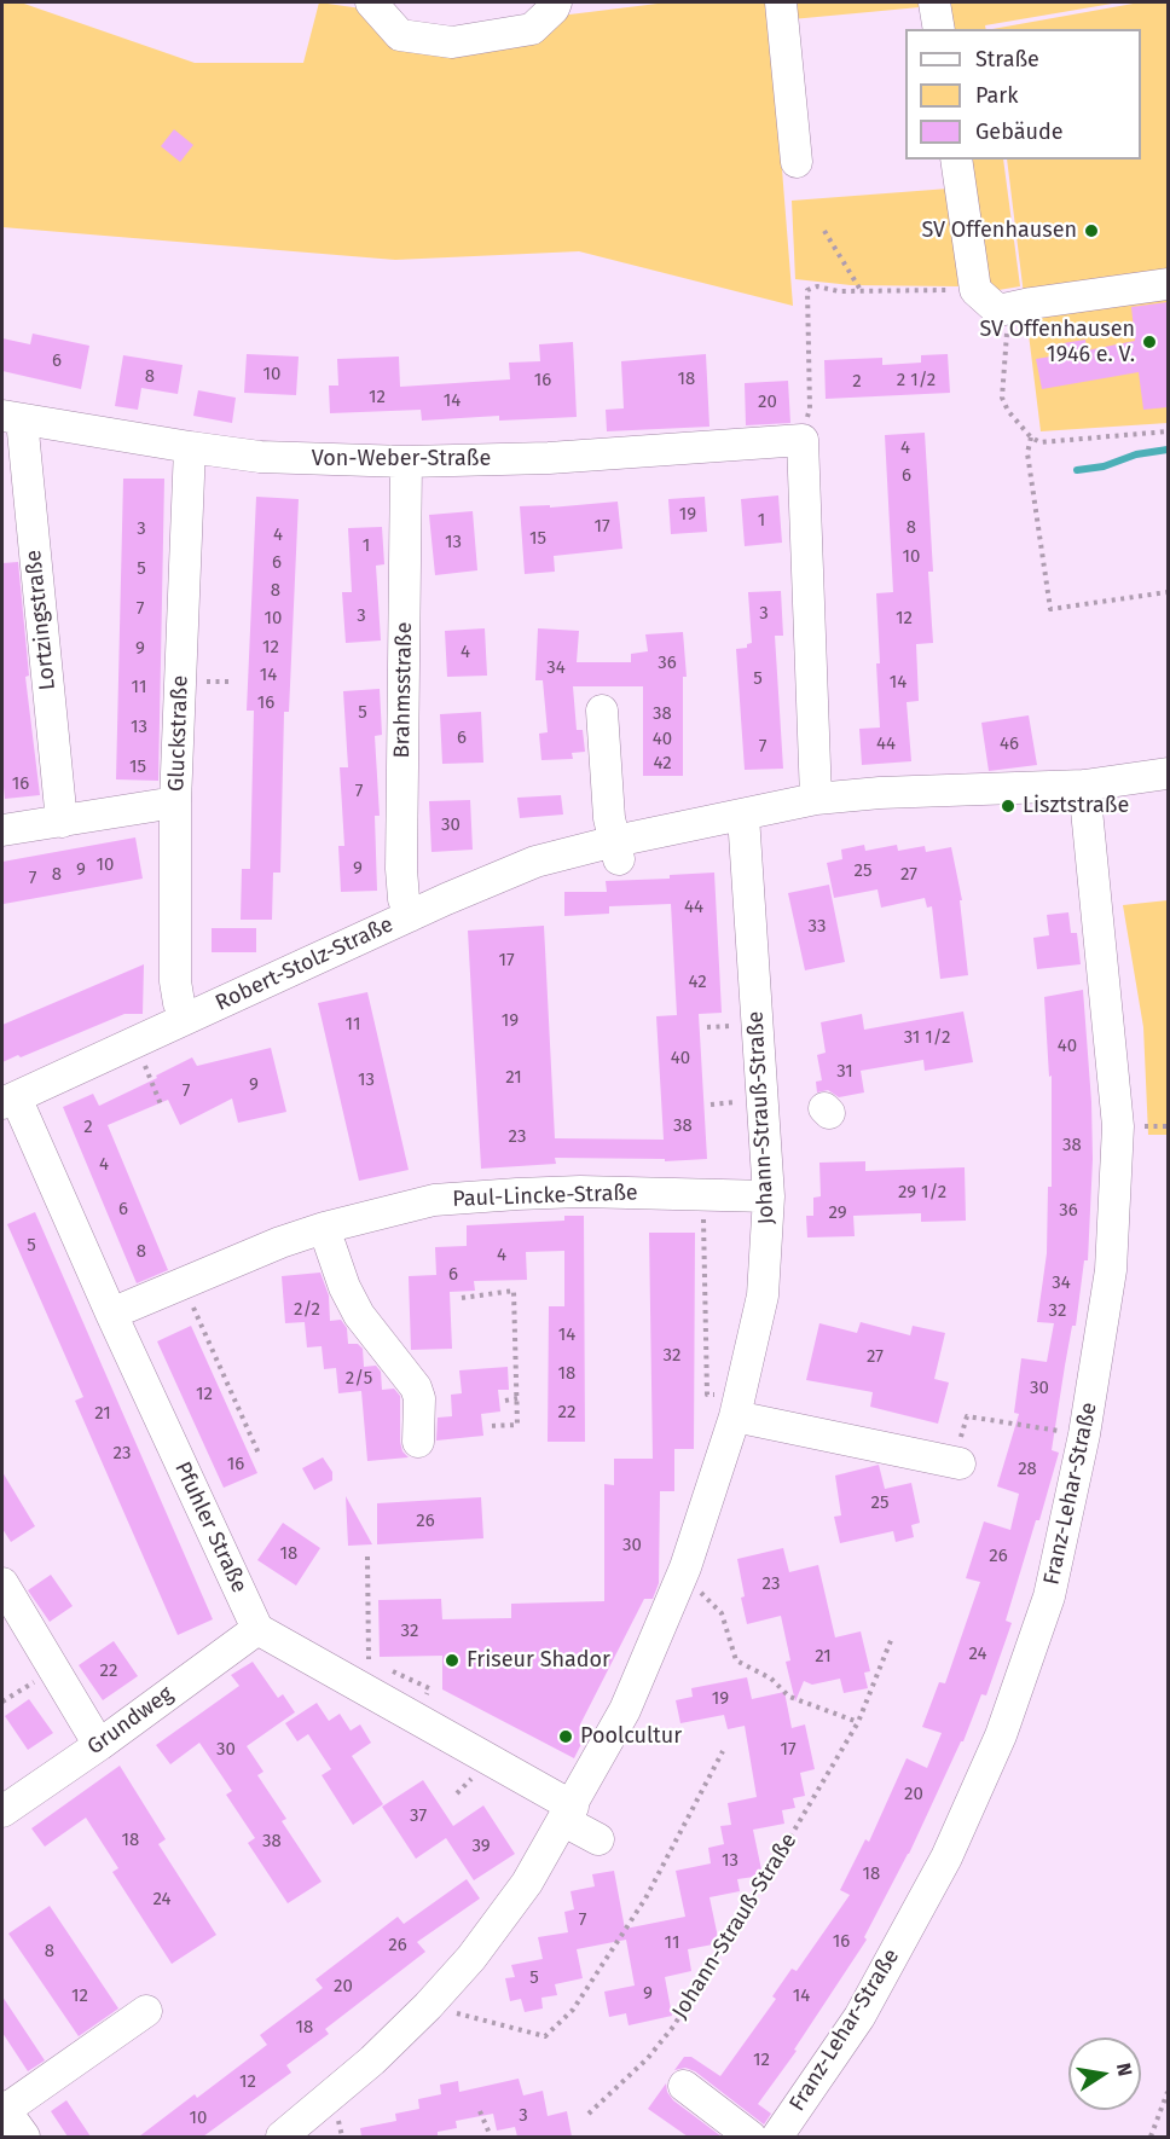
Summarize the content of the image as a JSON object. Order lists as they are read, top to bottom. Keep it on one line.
{"streets":{"street":["Von-Weber-Straße","Lortzingstraße","Brahmsstraße","Gluckstraße","Robert-Stolz-Straße","Johann-Strauß-Straße","Paul-Lincke-Straße","Franz-Lehar-Straße","Pfuhler Straße","Grundweg"]},"crossings":[["Von-Weber-Straße","Lortzingstraße"],["Von-Weber-Straße","Brahmsstraße"],["Von-Weber-Straße","Gluckstraße"],["Brahmsstraße","Robert-Stolz-Straße"],["Gluckstraße","Robert-Stolz-Straße"],["Robert-Stolz-Straße","Johann-Strauß-Straße"],["Robert-Stolz-Straße","Franz-Lehar-Straße"],["Robert-Stolz-Straße","Pfuhler Straße"],["Johann-Strauß-Straße","Paul-Lincke-Straße"],["Paul-Lincke-Straße","Pfuhler Straße"],["Pfuhler Straße","Grundweg"]],"places":["SV Offenhausen","SV Offenhausen 1946 e. V.","Lisztstraße","Friseur Shador","Poolcultur"],"house_numbers":["6","10","8","18","16","2 1/2","2","12","14","20","4","6","19","1","17","8","3","4","15","13","1","10","6","5","8","7","3","3","10","12","12","9","4","36","34","14","5","14","11","16","5","38","13","6","40","44","46","7","42","15","16","7","30","10","9","9","25","8","27","7","44","33","17","42","19","11","31 1/2","40","40","31","21","13","9","7","38","2","23","38","4","29 1/2","6","36","29","5","8","4","6","34","2/2","32","14","32","27","18","2/5","30","12","22","21","23","16","28","25","26","30","18","26","23","32","24","21","22","19","30","17","20","37","18","38","39","13","18","24","7","16","11","26","8","5","20","9","12","14","18","12","12","3","10"],"legend":["Straße","Park","Gebäude"],"north":"right"}
